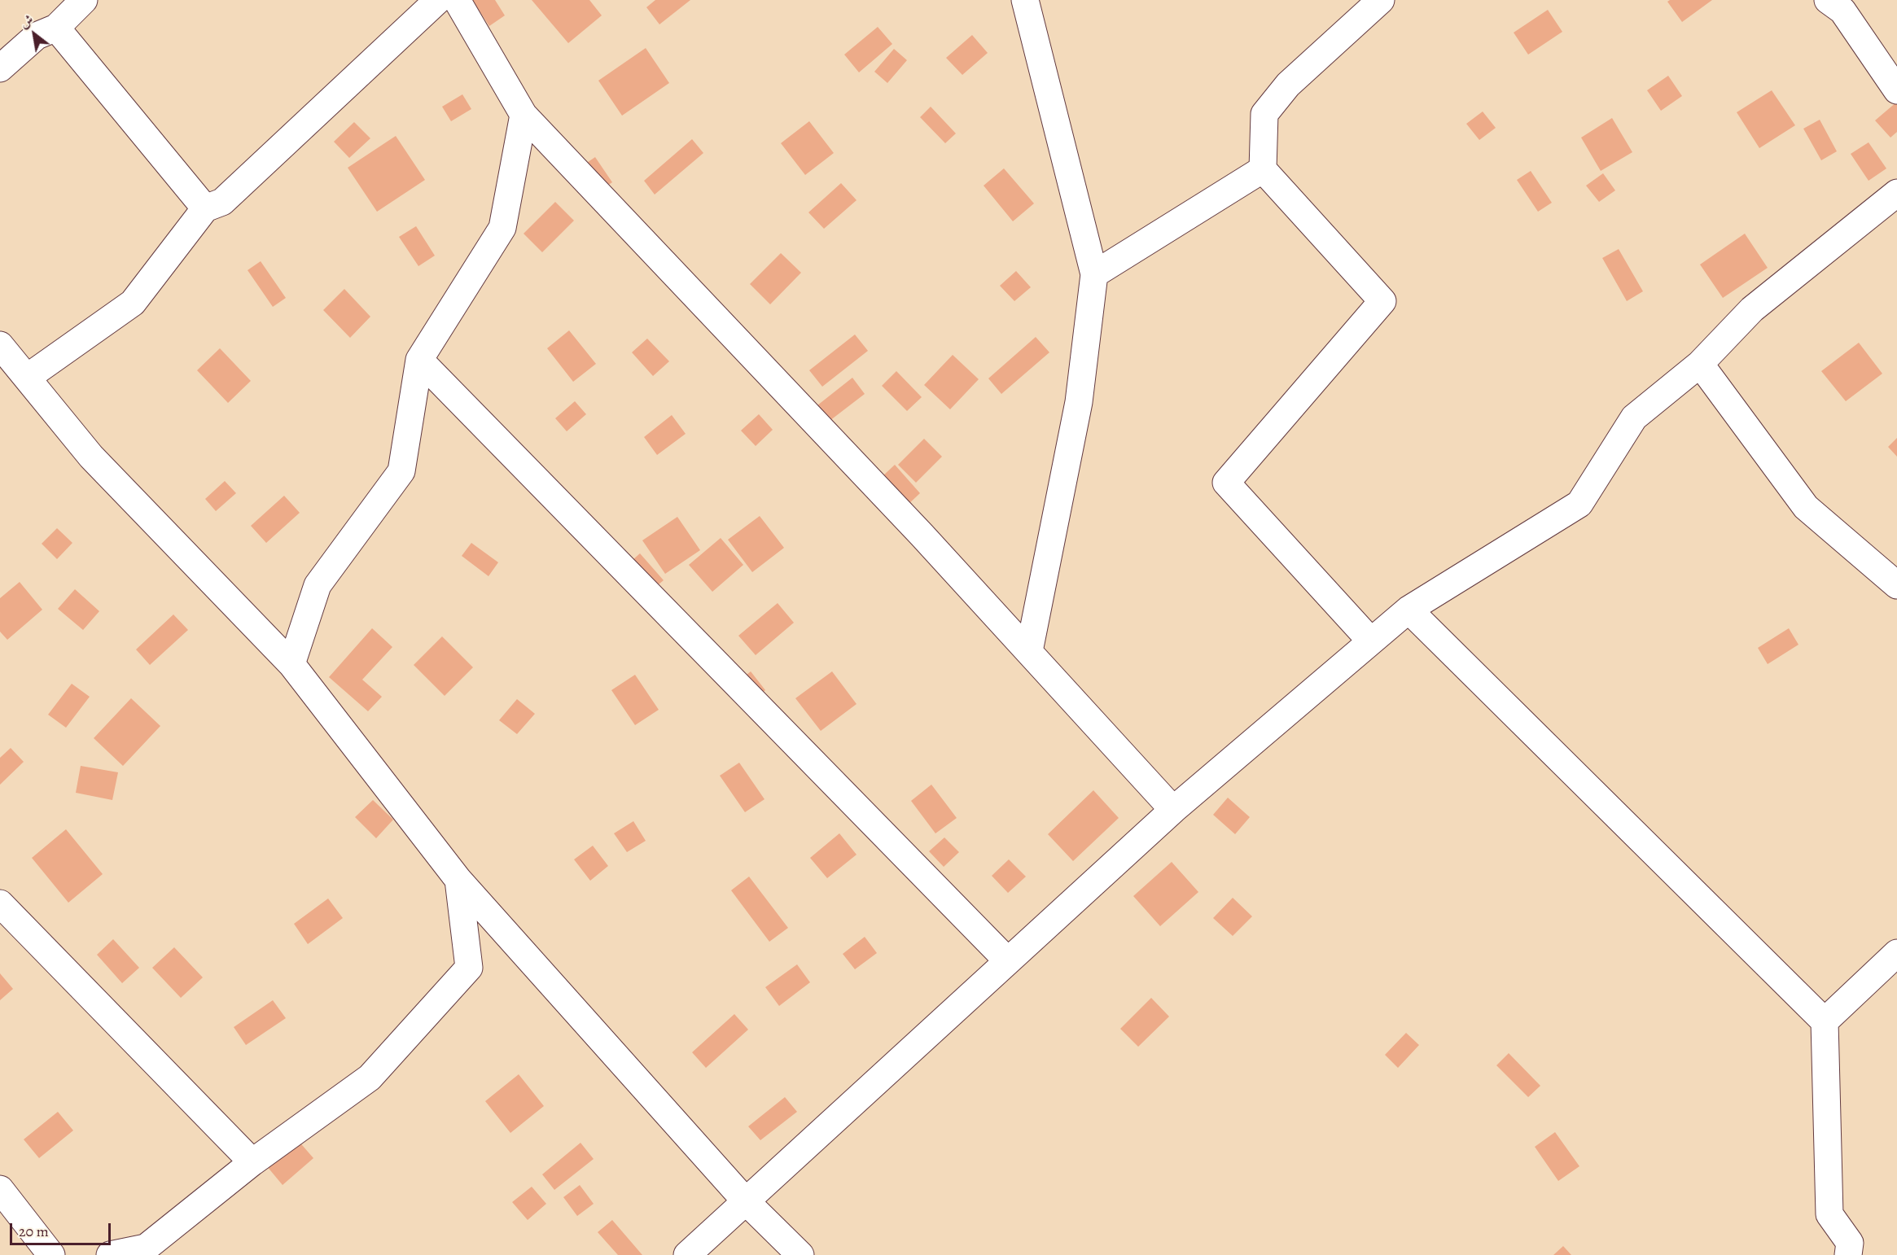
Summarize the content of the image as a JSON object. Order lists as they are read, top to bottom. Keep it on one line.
{"scale_bar":"20 m","north":"top left"}
